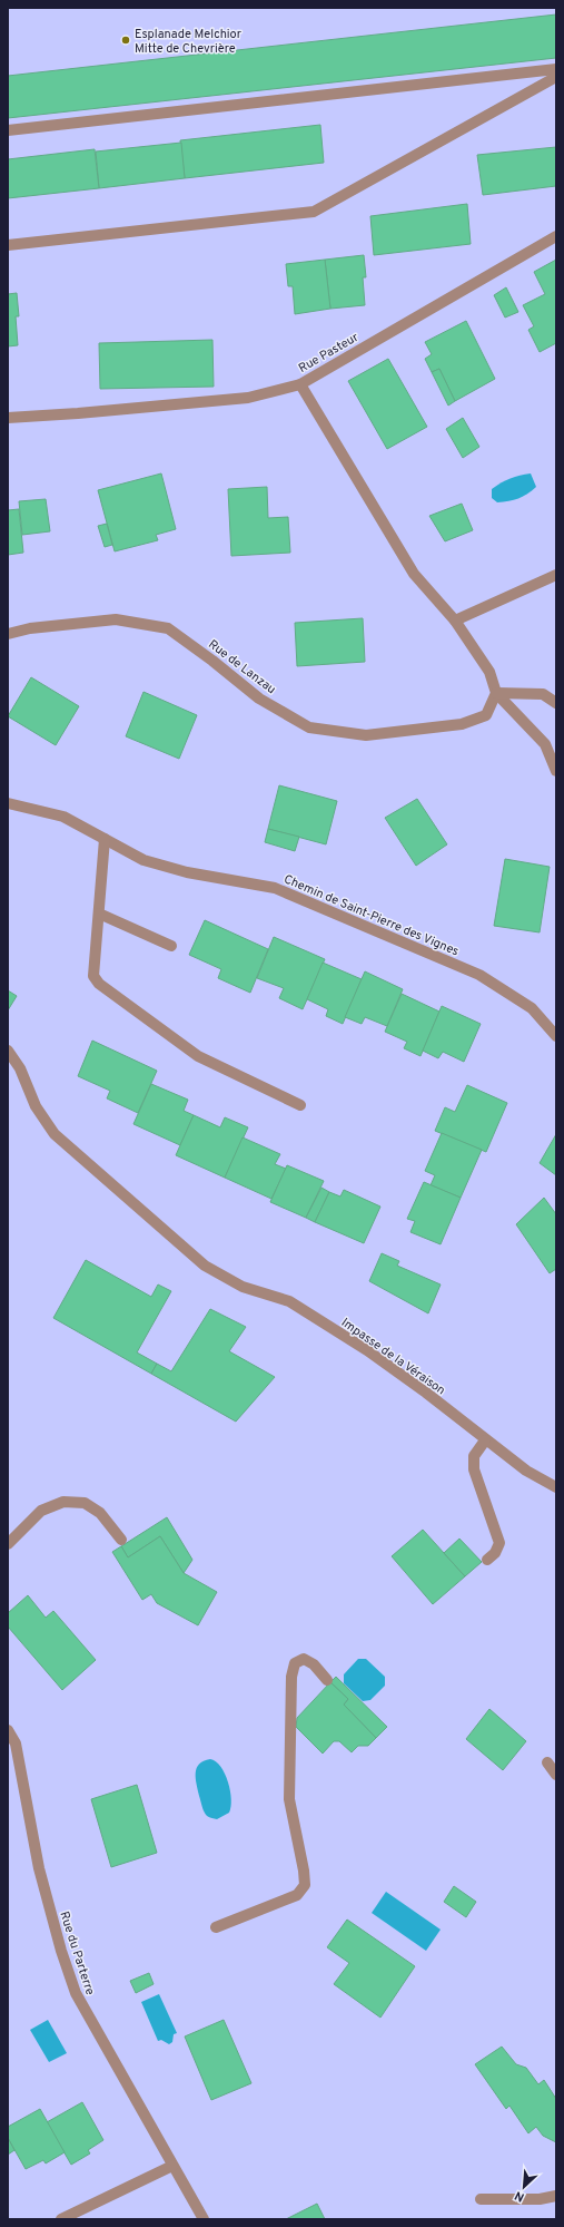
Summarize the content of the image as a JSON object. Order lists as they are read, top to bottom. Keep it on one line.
{"streets":{"street":["Rue Pasteur","Rue de Lanzau","Chemin de Saint-Pierre des Vignes","Impasse de la Véraison","Rue du Parterre"]},"places":["Esplanade Melchior Mitte de Chevrière"],"north":"bottom left"}
